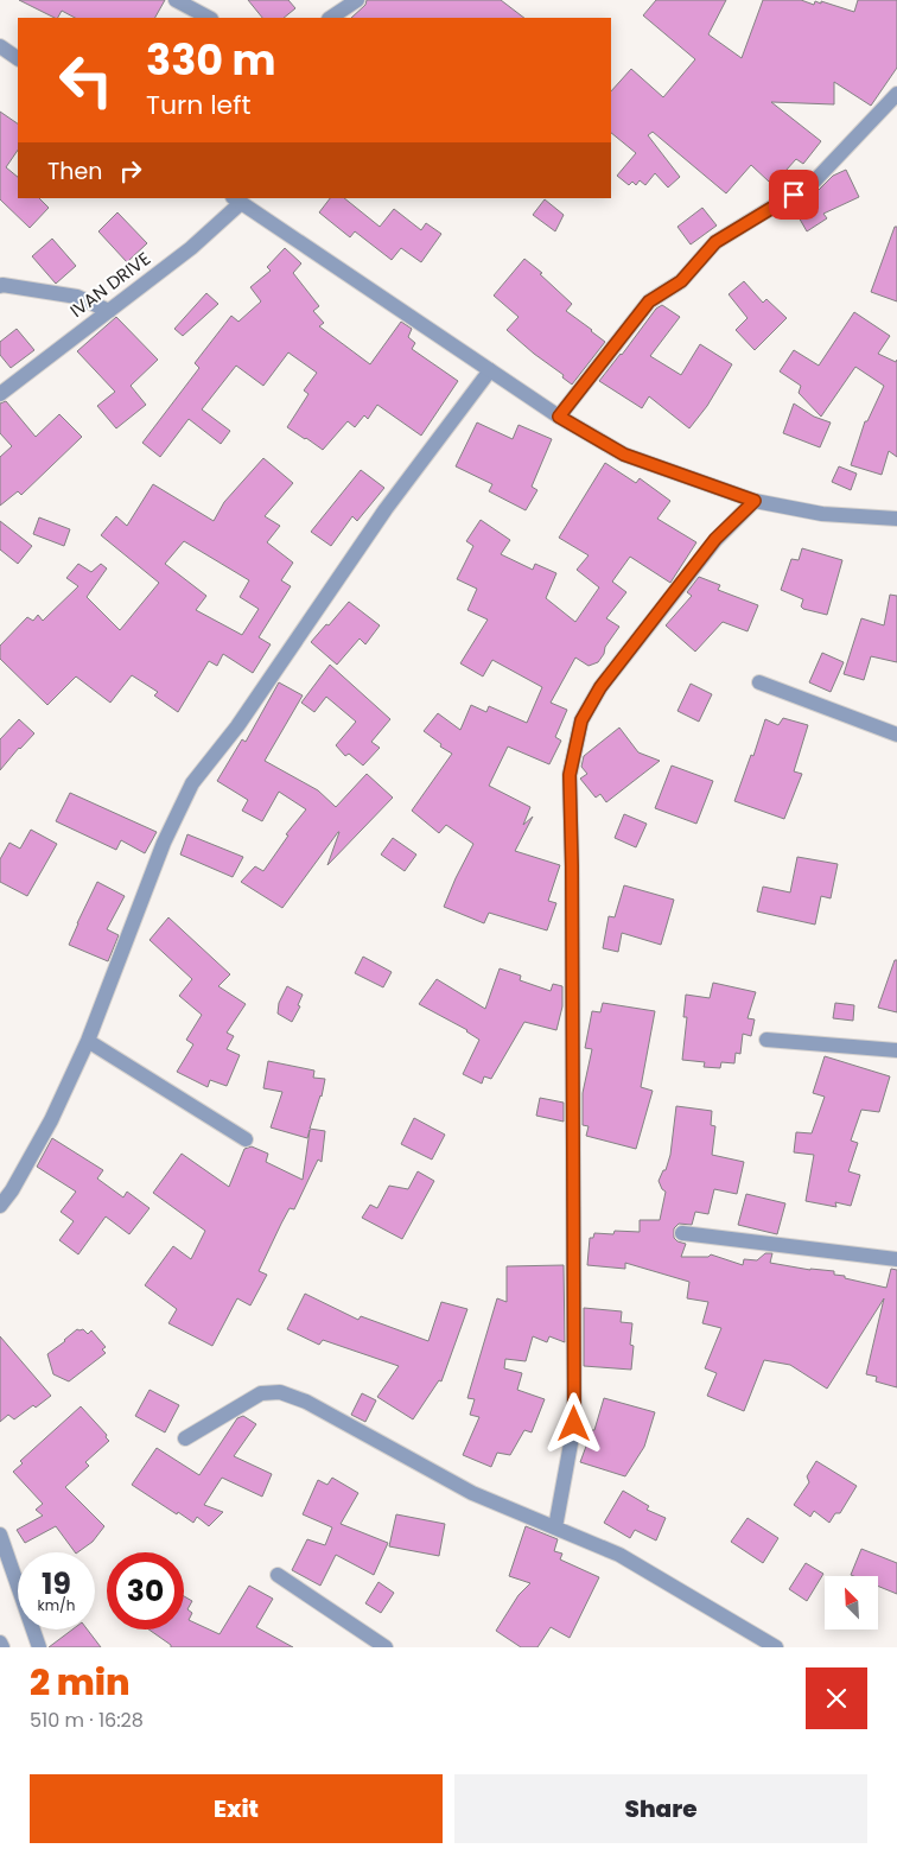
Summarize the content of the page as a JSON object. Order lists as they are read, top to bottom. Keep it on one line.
{"streets":{"street":["IVAN DRIVE"]},"north":"top left","page":{"turn":["330 m","Turn left"],"then":"Then","speed":"19 km/h","limit":"30","heading":["2 min","510 m · 16:28"],"buttons":["Exit","Share"]}}
